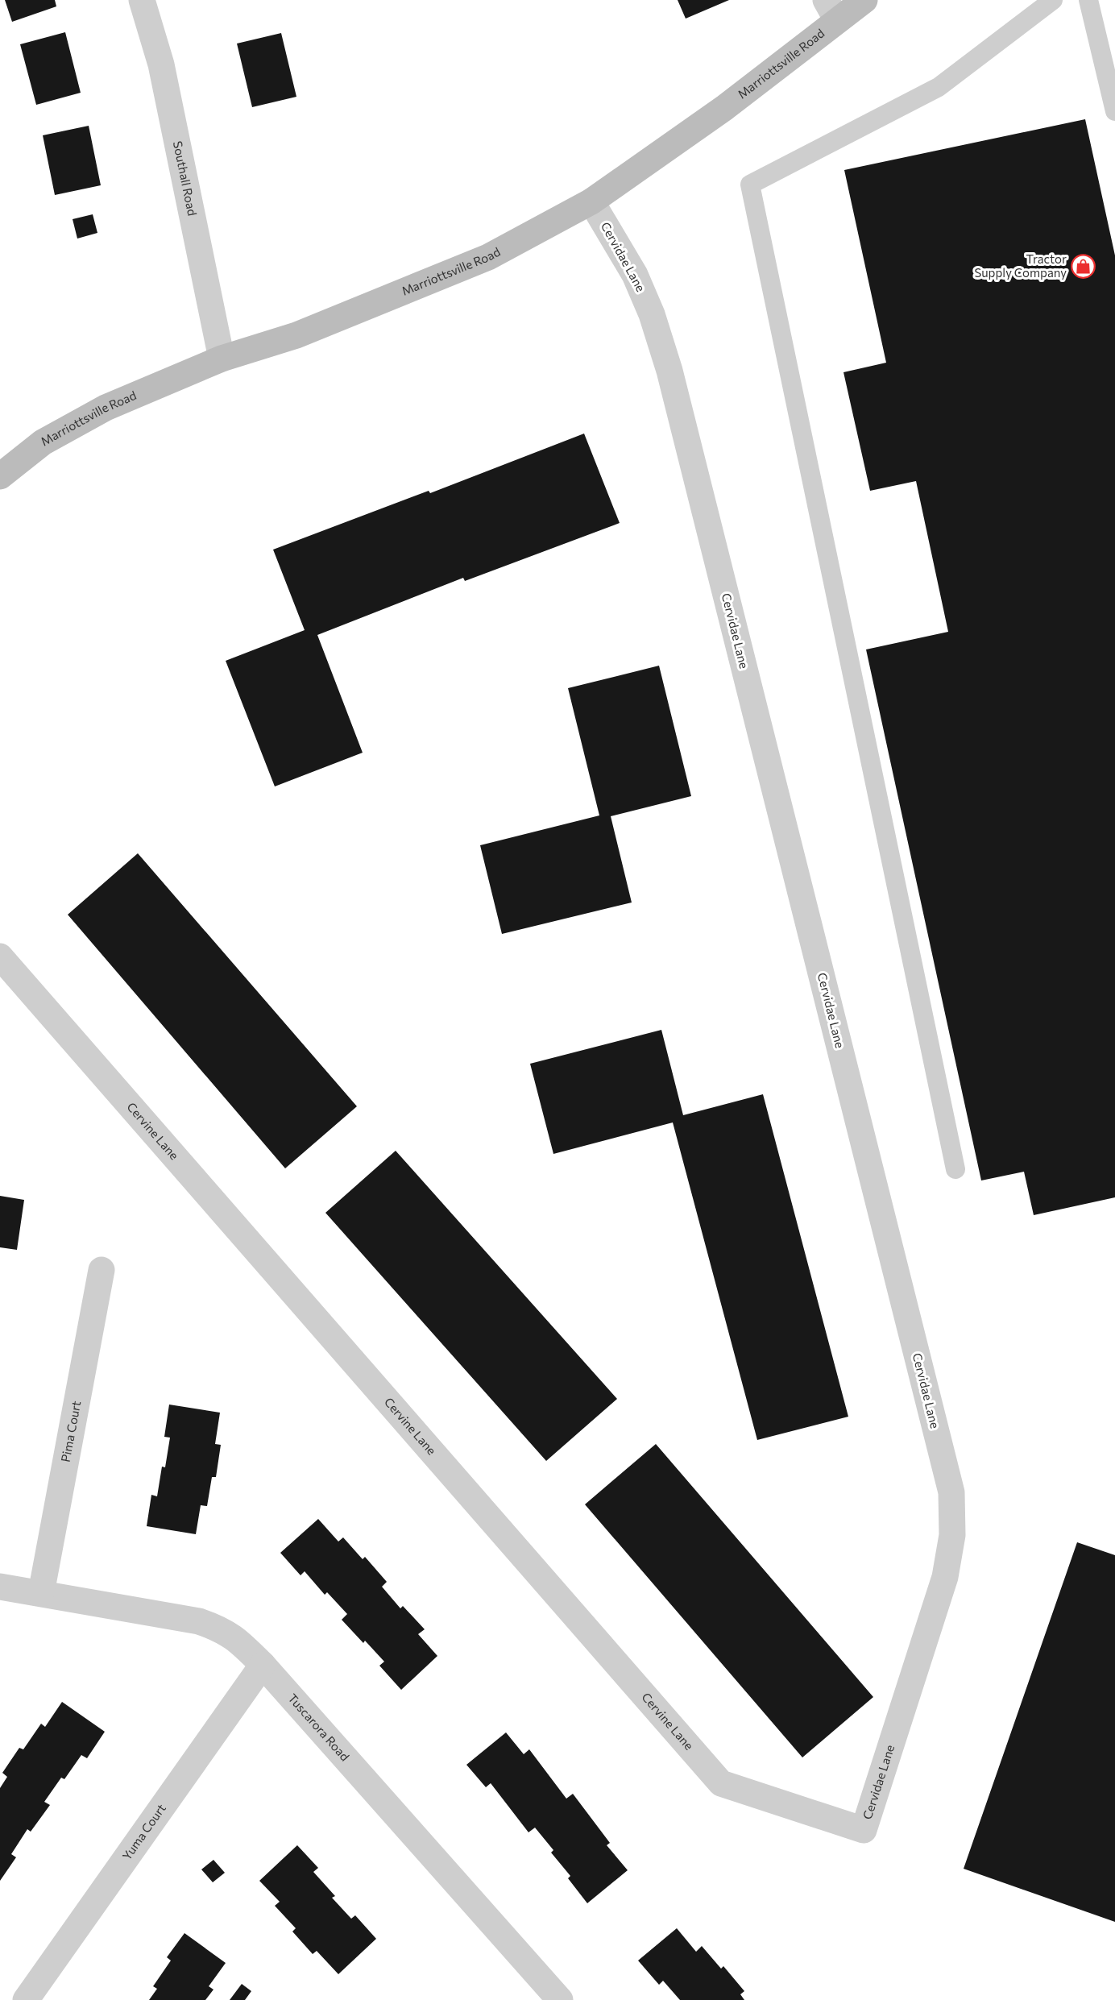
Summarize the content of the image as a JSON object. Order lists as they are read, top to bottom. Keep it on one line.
{"streets":{"main road":["Marriottsville Road"],"street":["Southall Road","Cervidae Lane","Cervine Lane","Pima Court","Tuscarora Road","Yuma Court"]},"crossings":[["Marriottsville Road","Southall Road"],["Marriottsville Road","Cervidae Lane"],["Cervidae Lane","Cervine Lane"],["Pima Court","Tuscarora Road"],["Tuscarora Road","Yuma Court"]],"places":{"shop":["Tractor Supply Company"]}}
